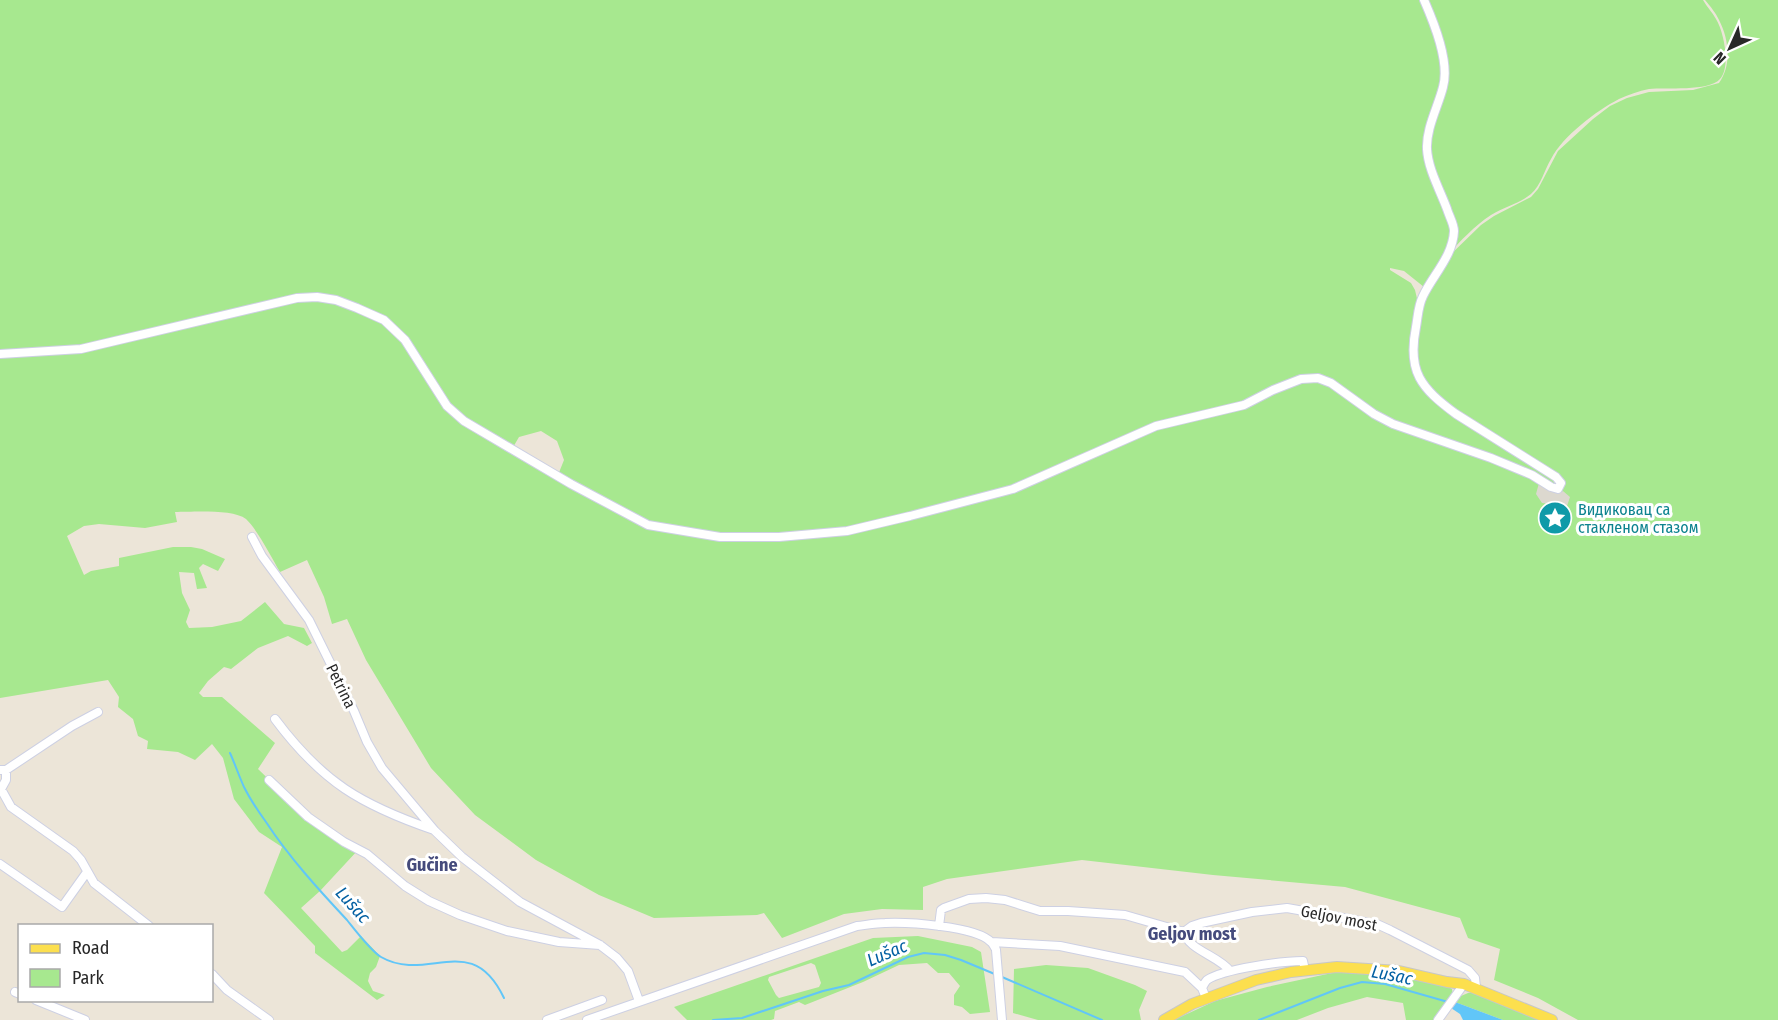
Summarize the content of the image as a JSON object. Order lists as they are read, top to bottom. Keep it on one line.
{"streets":{"street":["Petrina","Geljov most"]},"districts":["Gučine","Geljov most"],"water":["Lušac"],"places":{"place":["Видиковац са стакленом стазом"]},"legend":["Road","Park"],"north":"bottom left"}
